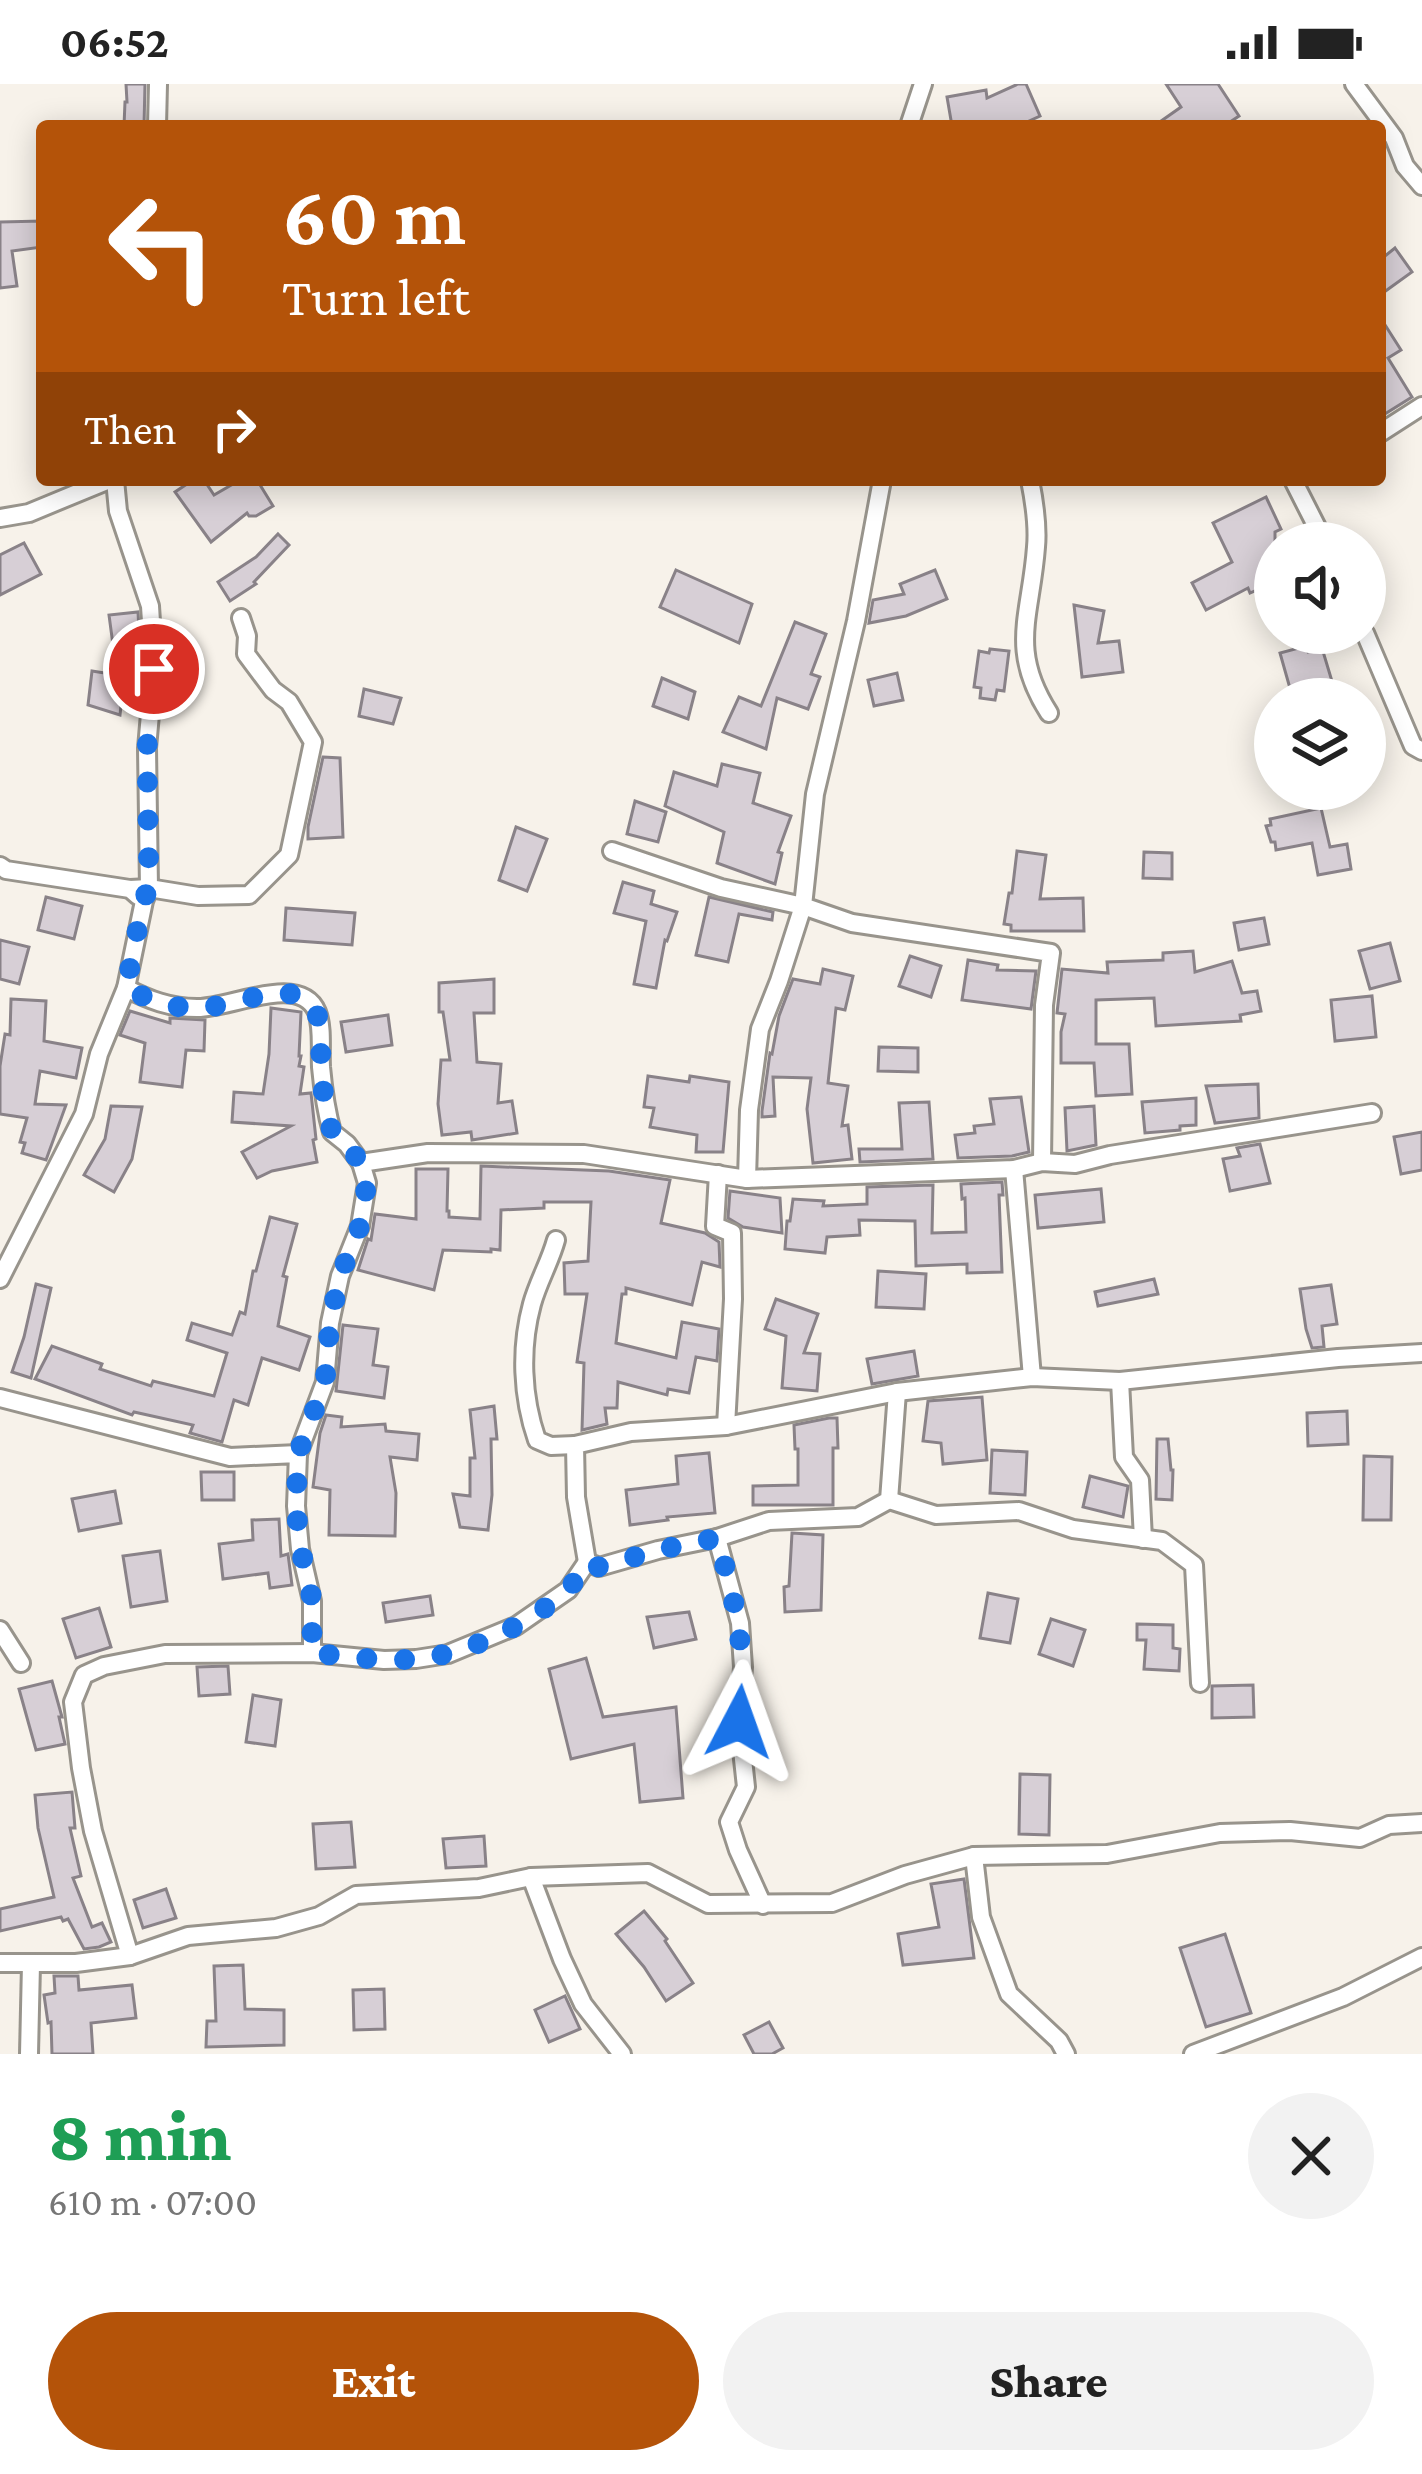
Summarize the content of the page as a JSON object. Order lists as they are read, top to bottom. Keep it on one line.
{"page":{"status":"06:52","turn":["60 m","Turn left"],"then":"Then","heading":["8 min","610 m · 07:00"],"buttons":["Exit","Share"]}}
